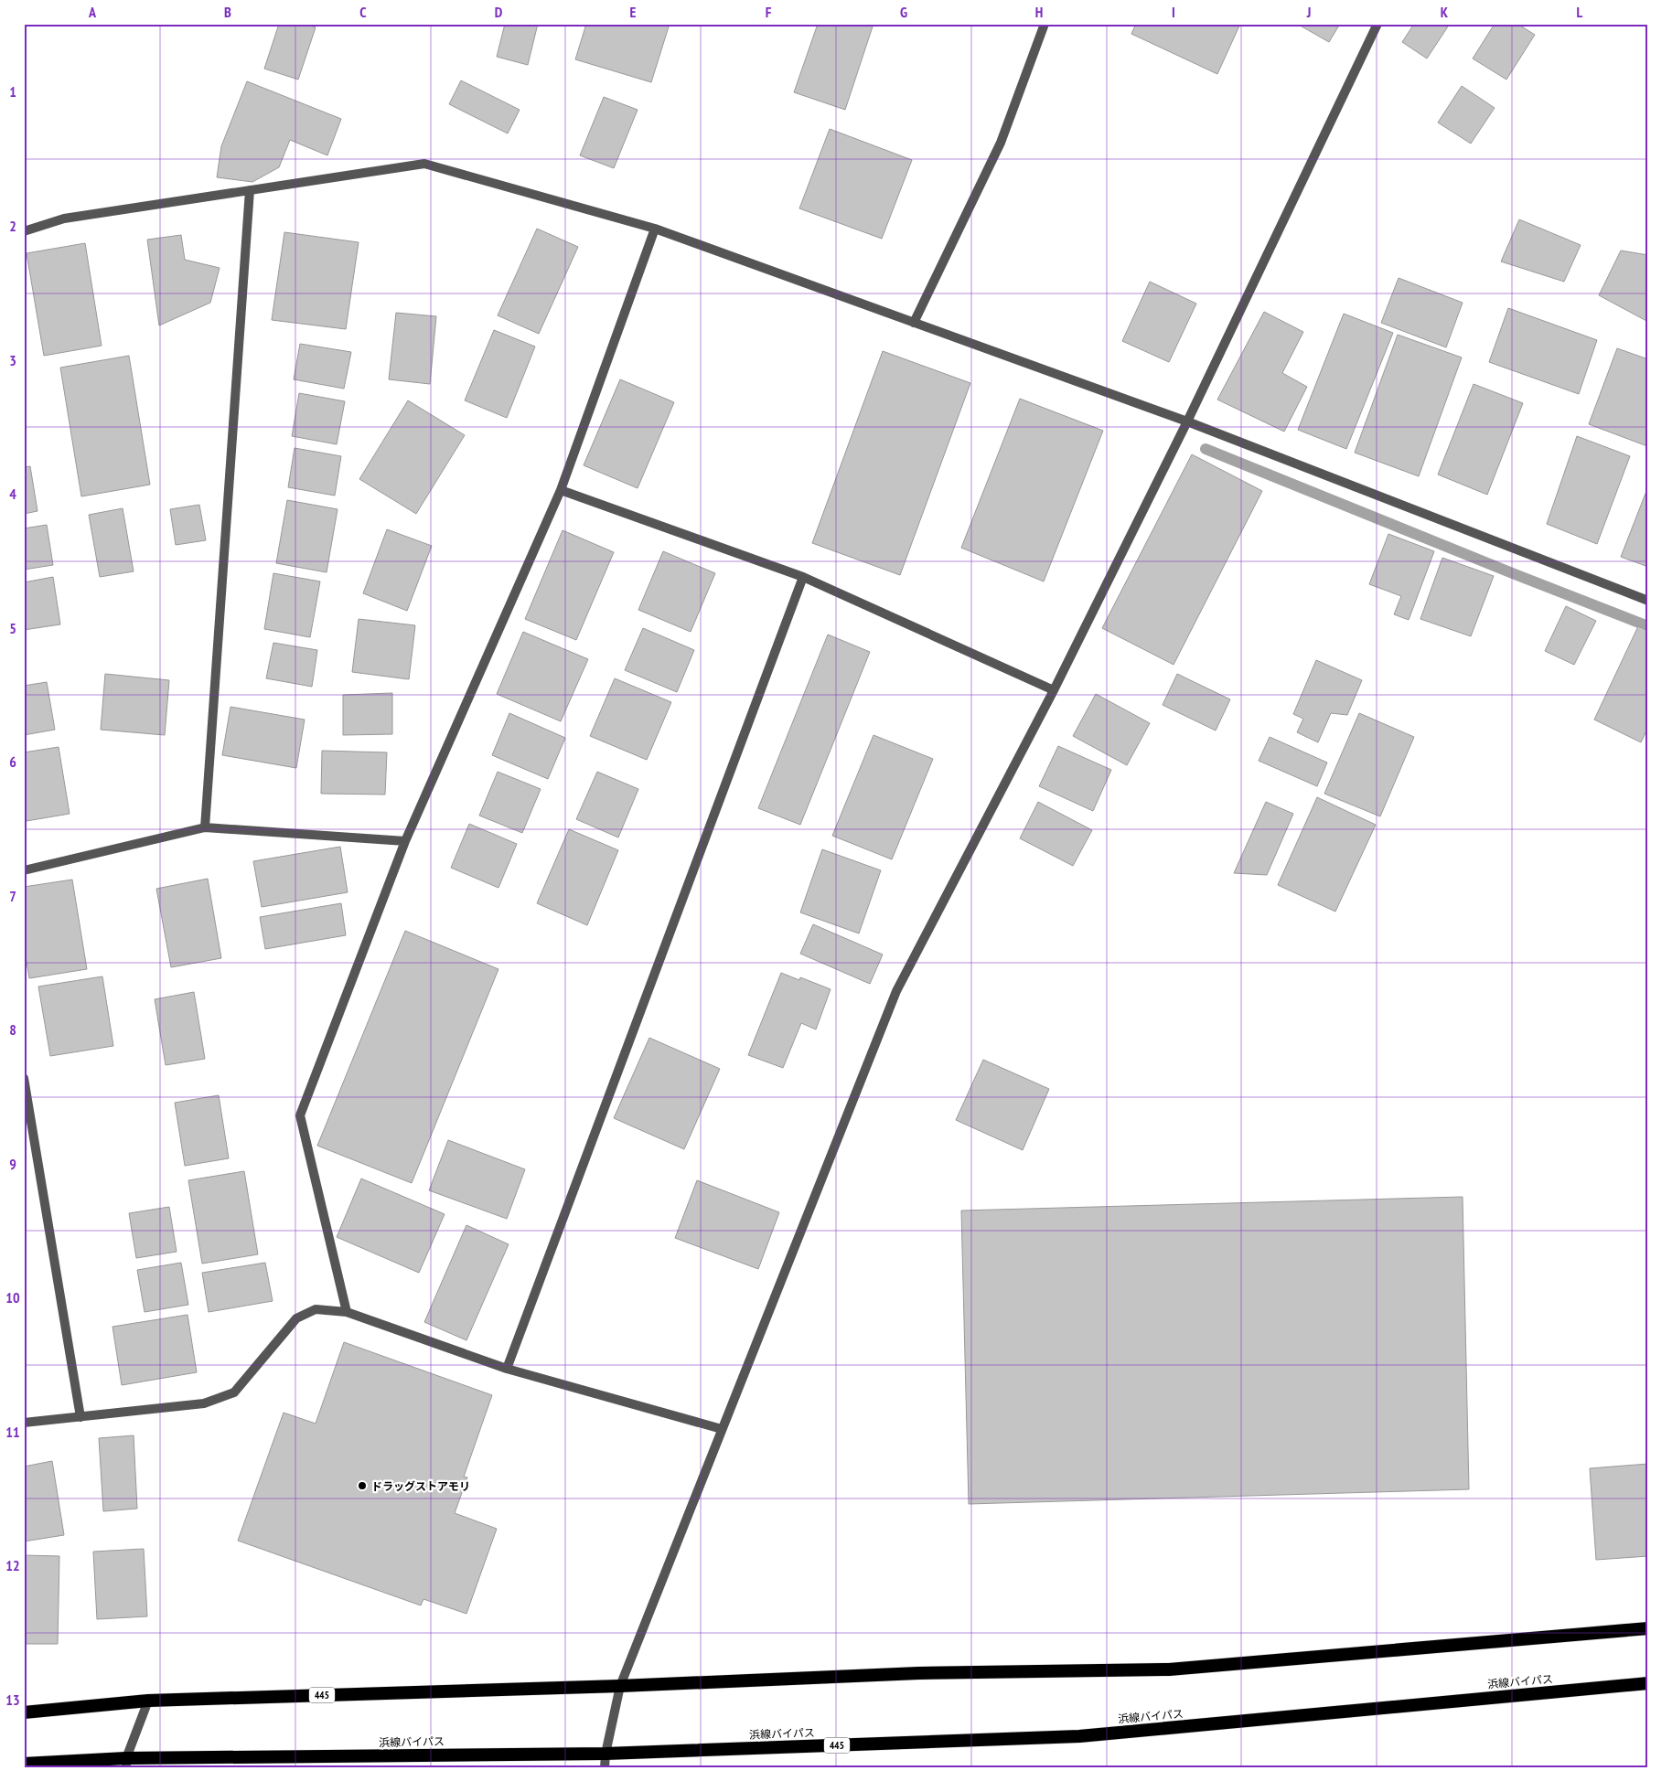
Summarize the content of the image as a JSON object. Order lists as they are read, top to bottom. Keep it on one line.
{"streets":{"highway":["浜線バイパス","445"]},"places":["ドラッグストアモリ"],"grid":{"columns":["A","B","C","D","E","F","G","H","I","J","K","L"],"rows":["1","2","3","4","5","6","7","8","9","10","11","12","13"]}}
